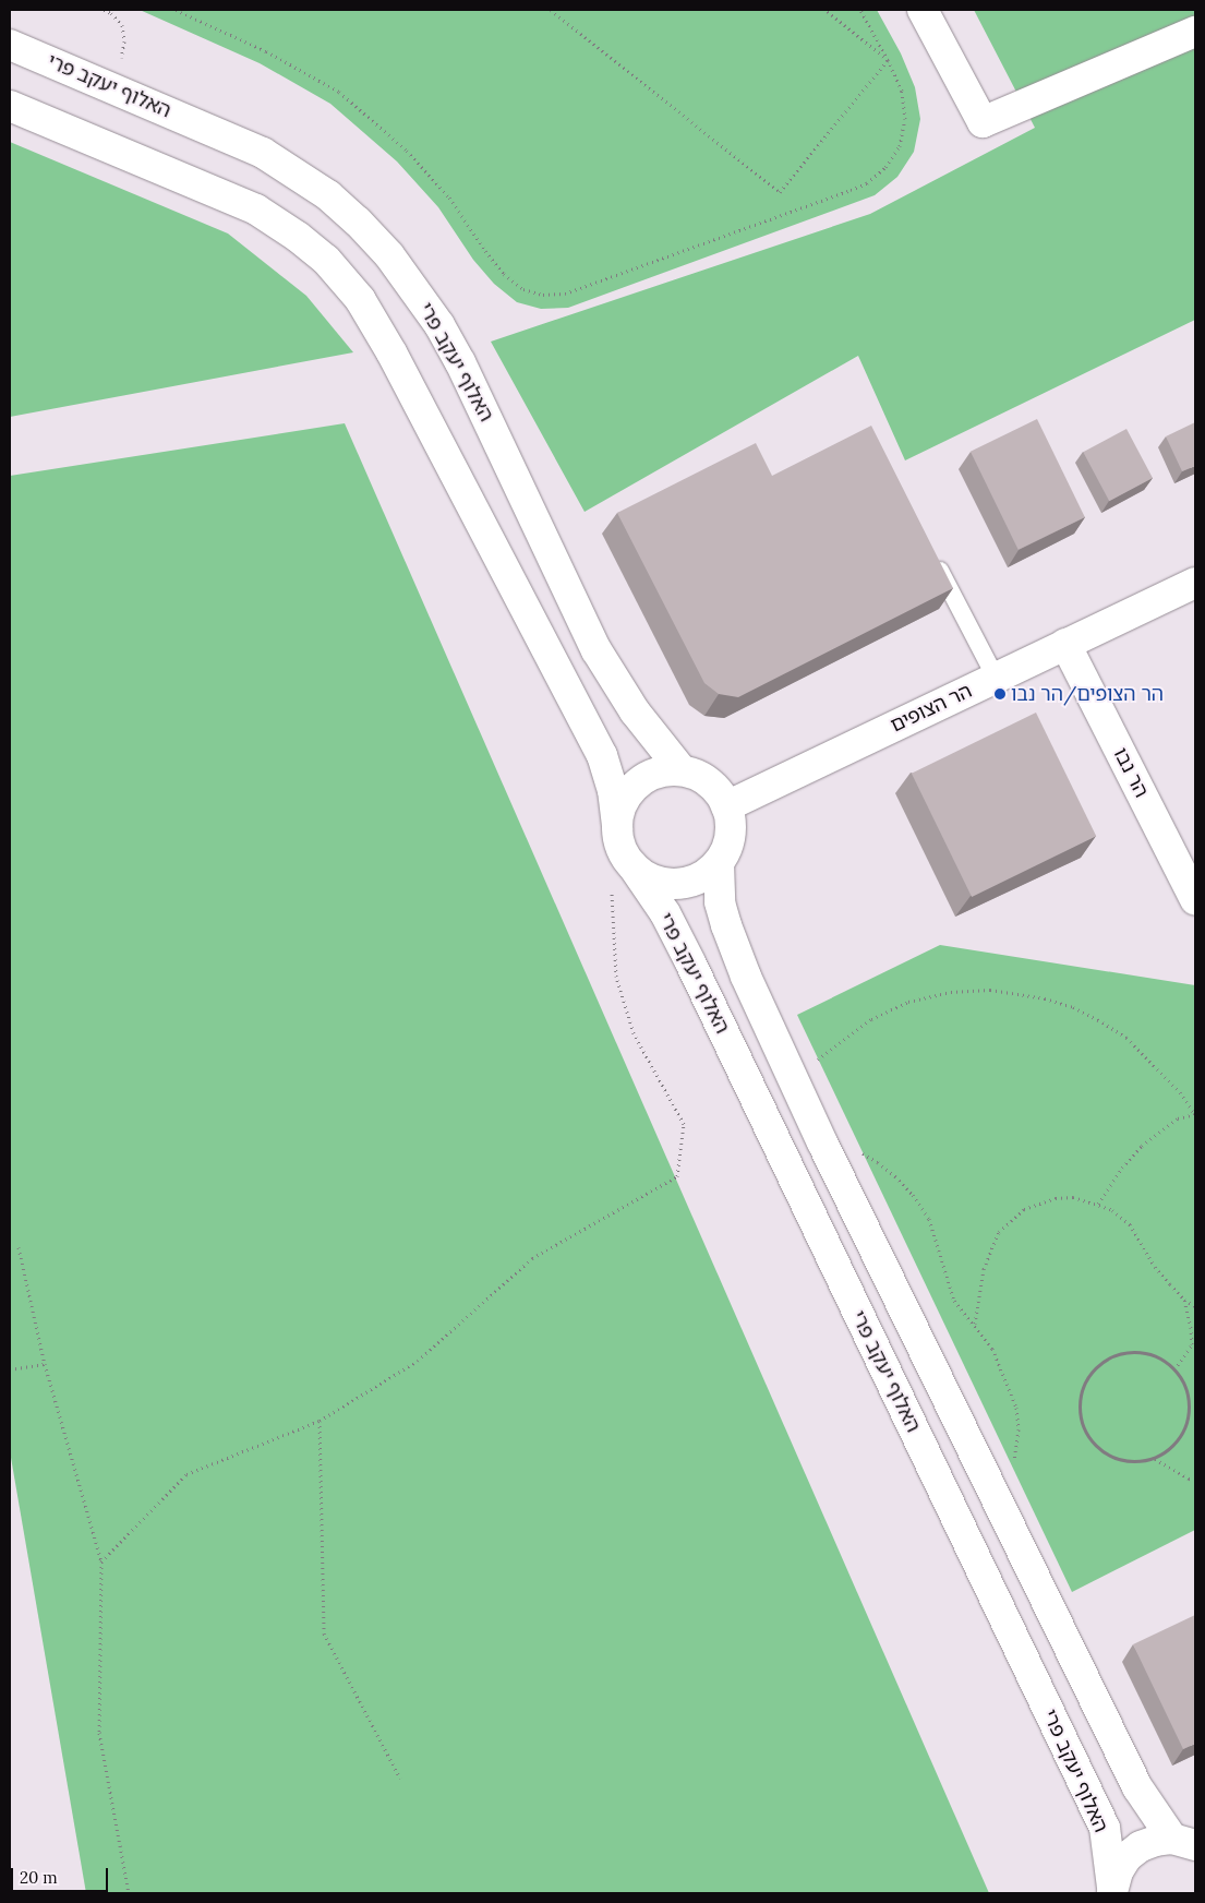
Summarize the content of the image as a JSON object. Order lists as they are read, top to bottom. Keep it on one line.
{"streets":{"street":["האלוף יעקב פרי","הר הצופים","הר נבו"]},"crossings":[["האלוף יעקב פרי","הר הצופים"],["הר הצופים","הר נבו"]],"places":["הר הצופים/הר נבו"],"scale_bar":"20 m"}
